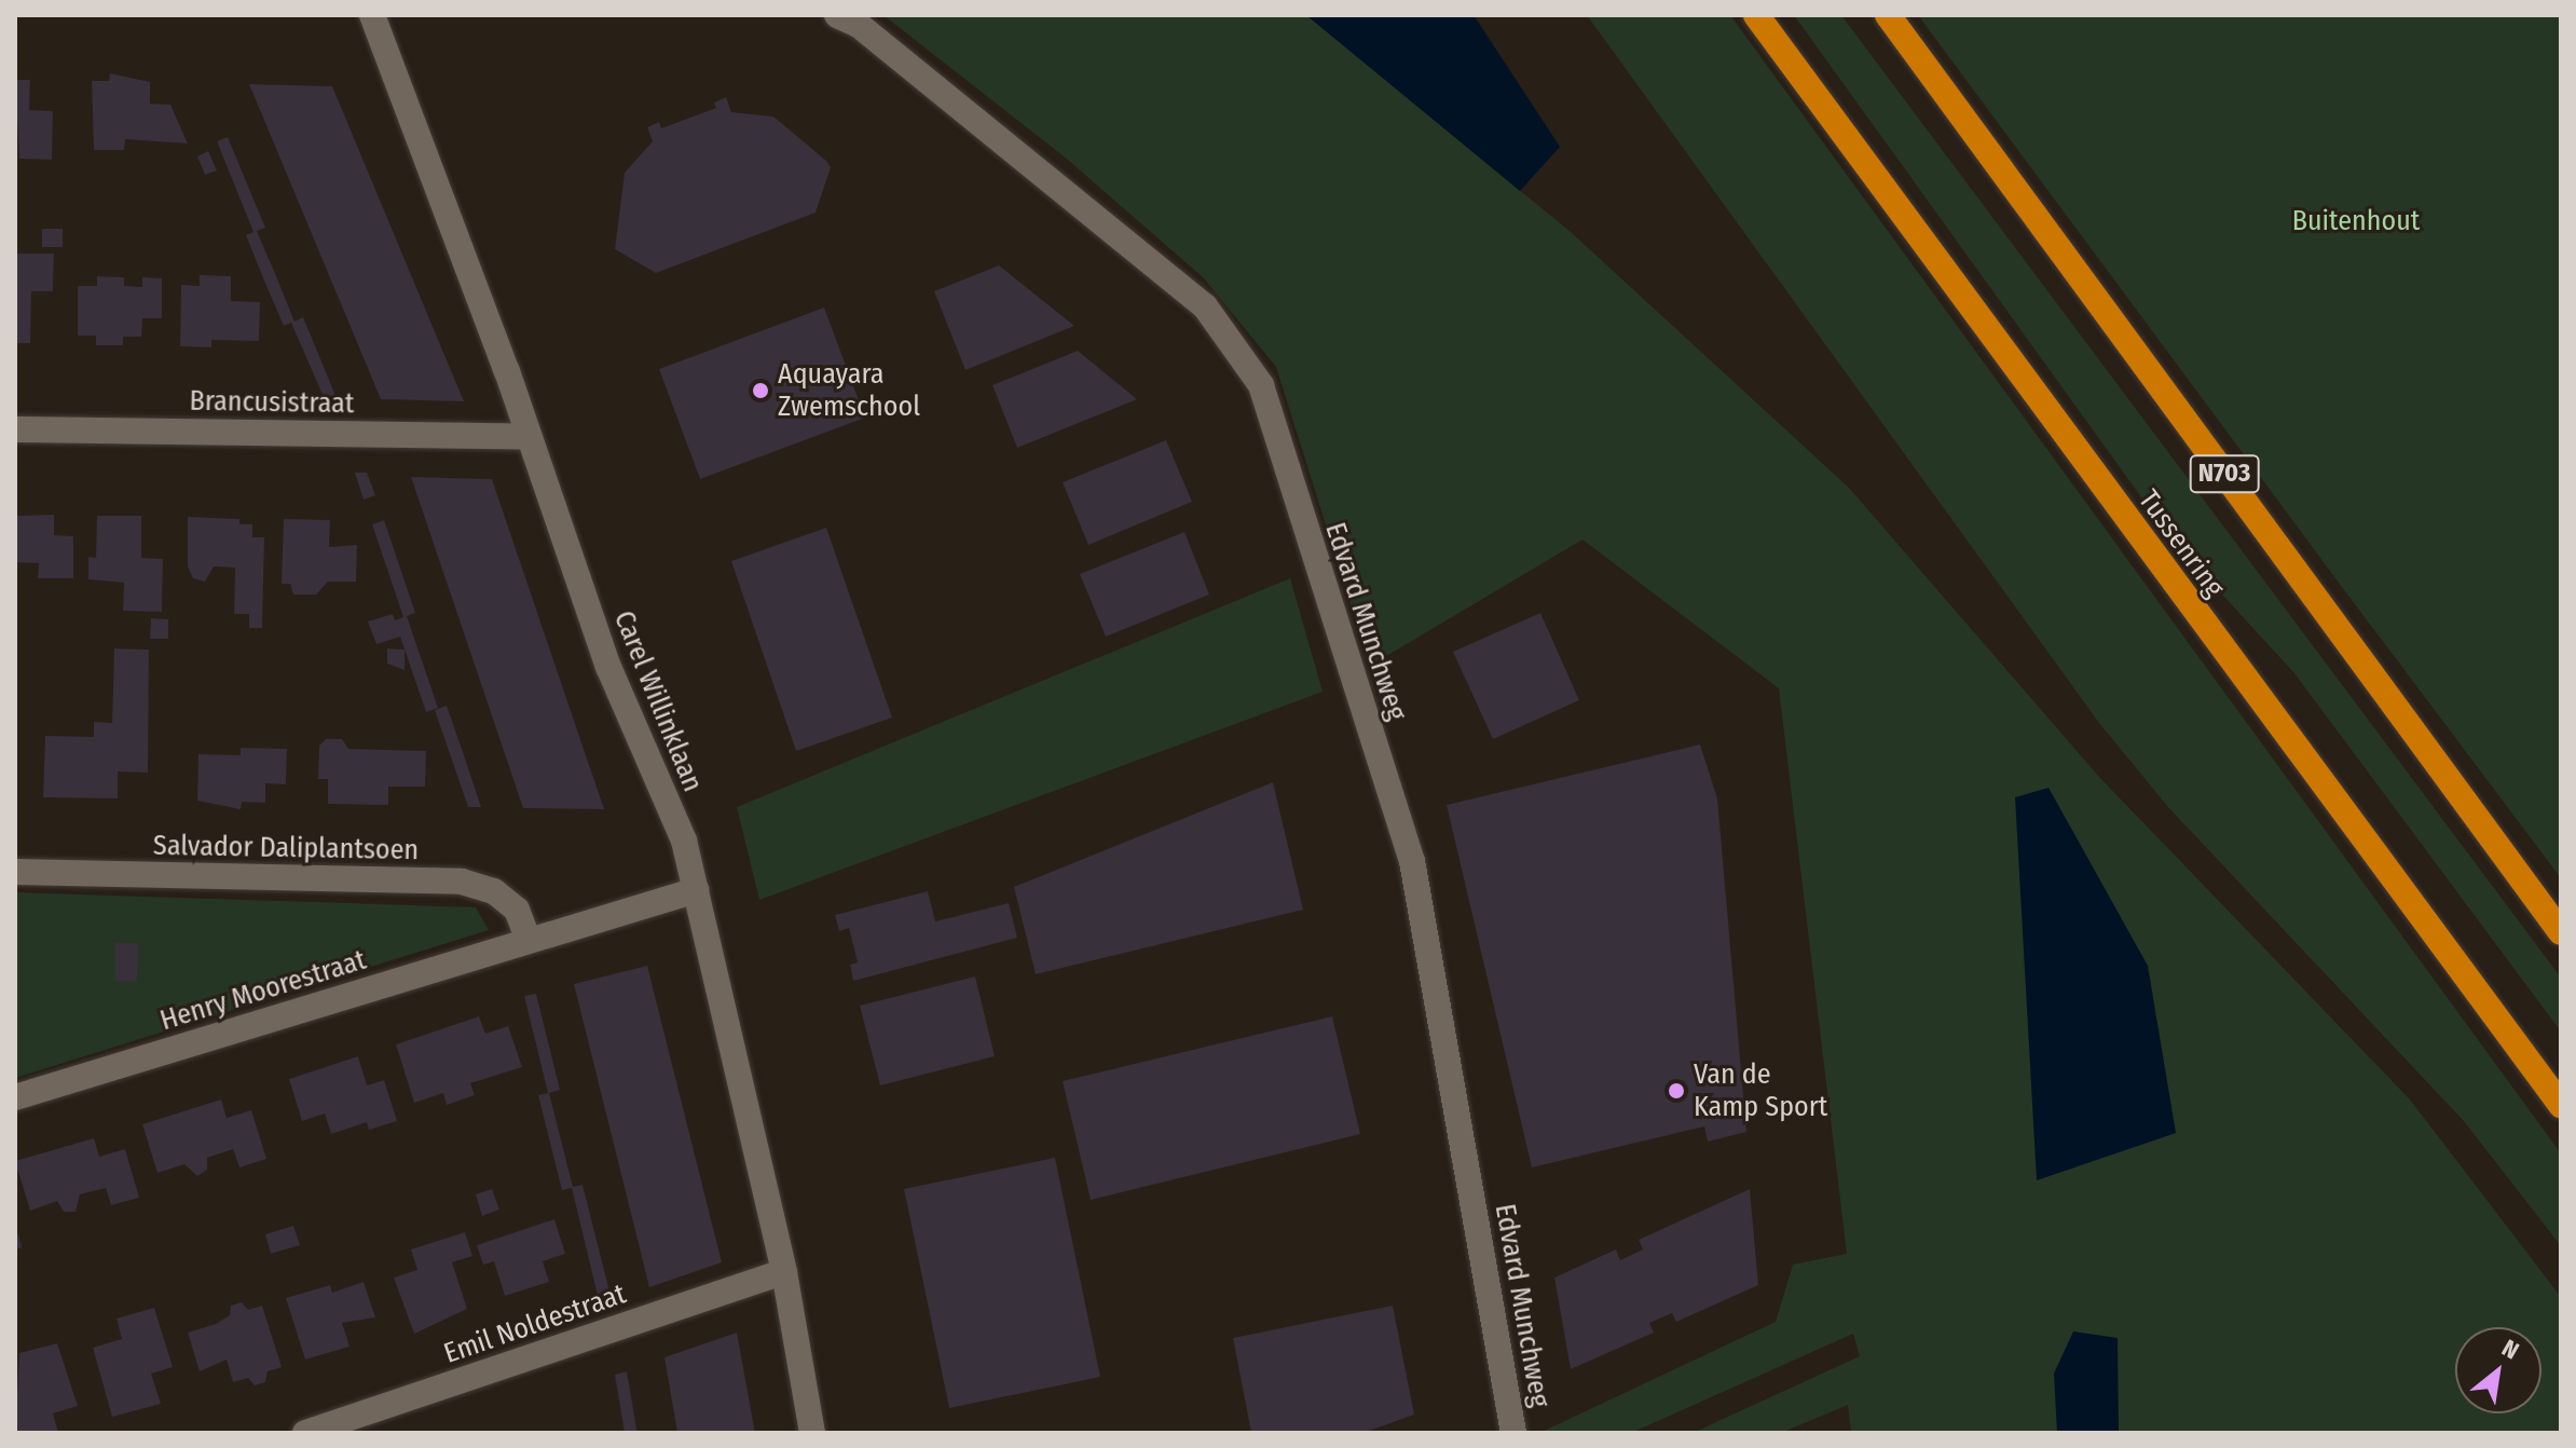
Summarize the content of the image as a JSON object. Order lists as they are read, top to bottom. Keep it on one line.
{"streets":{"highway":["N703","Tussenring"],"street":["Brancusistraat","Edvard Munchweg","Carel Willinklaan","Salvador Daliplantsoen","Henry Moorestraat","Emil Noldestraat"]},"crossings":[["Brancusistraat","Carel Willinklaan"],["Carel Willinklaan","Henry Moorestraat"],["Carel Willinklaan","Emil Noldestraat"],["Salvador Daliplantsoen","Henry Moorestraat"]],"parks":["Buitenhout"],"places":["Aquayara Zwemschool","Van de Kamp Sport"],"north":"top right"}
